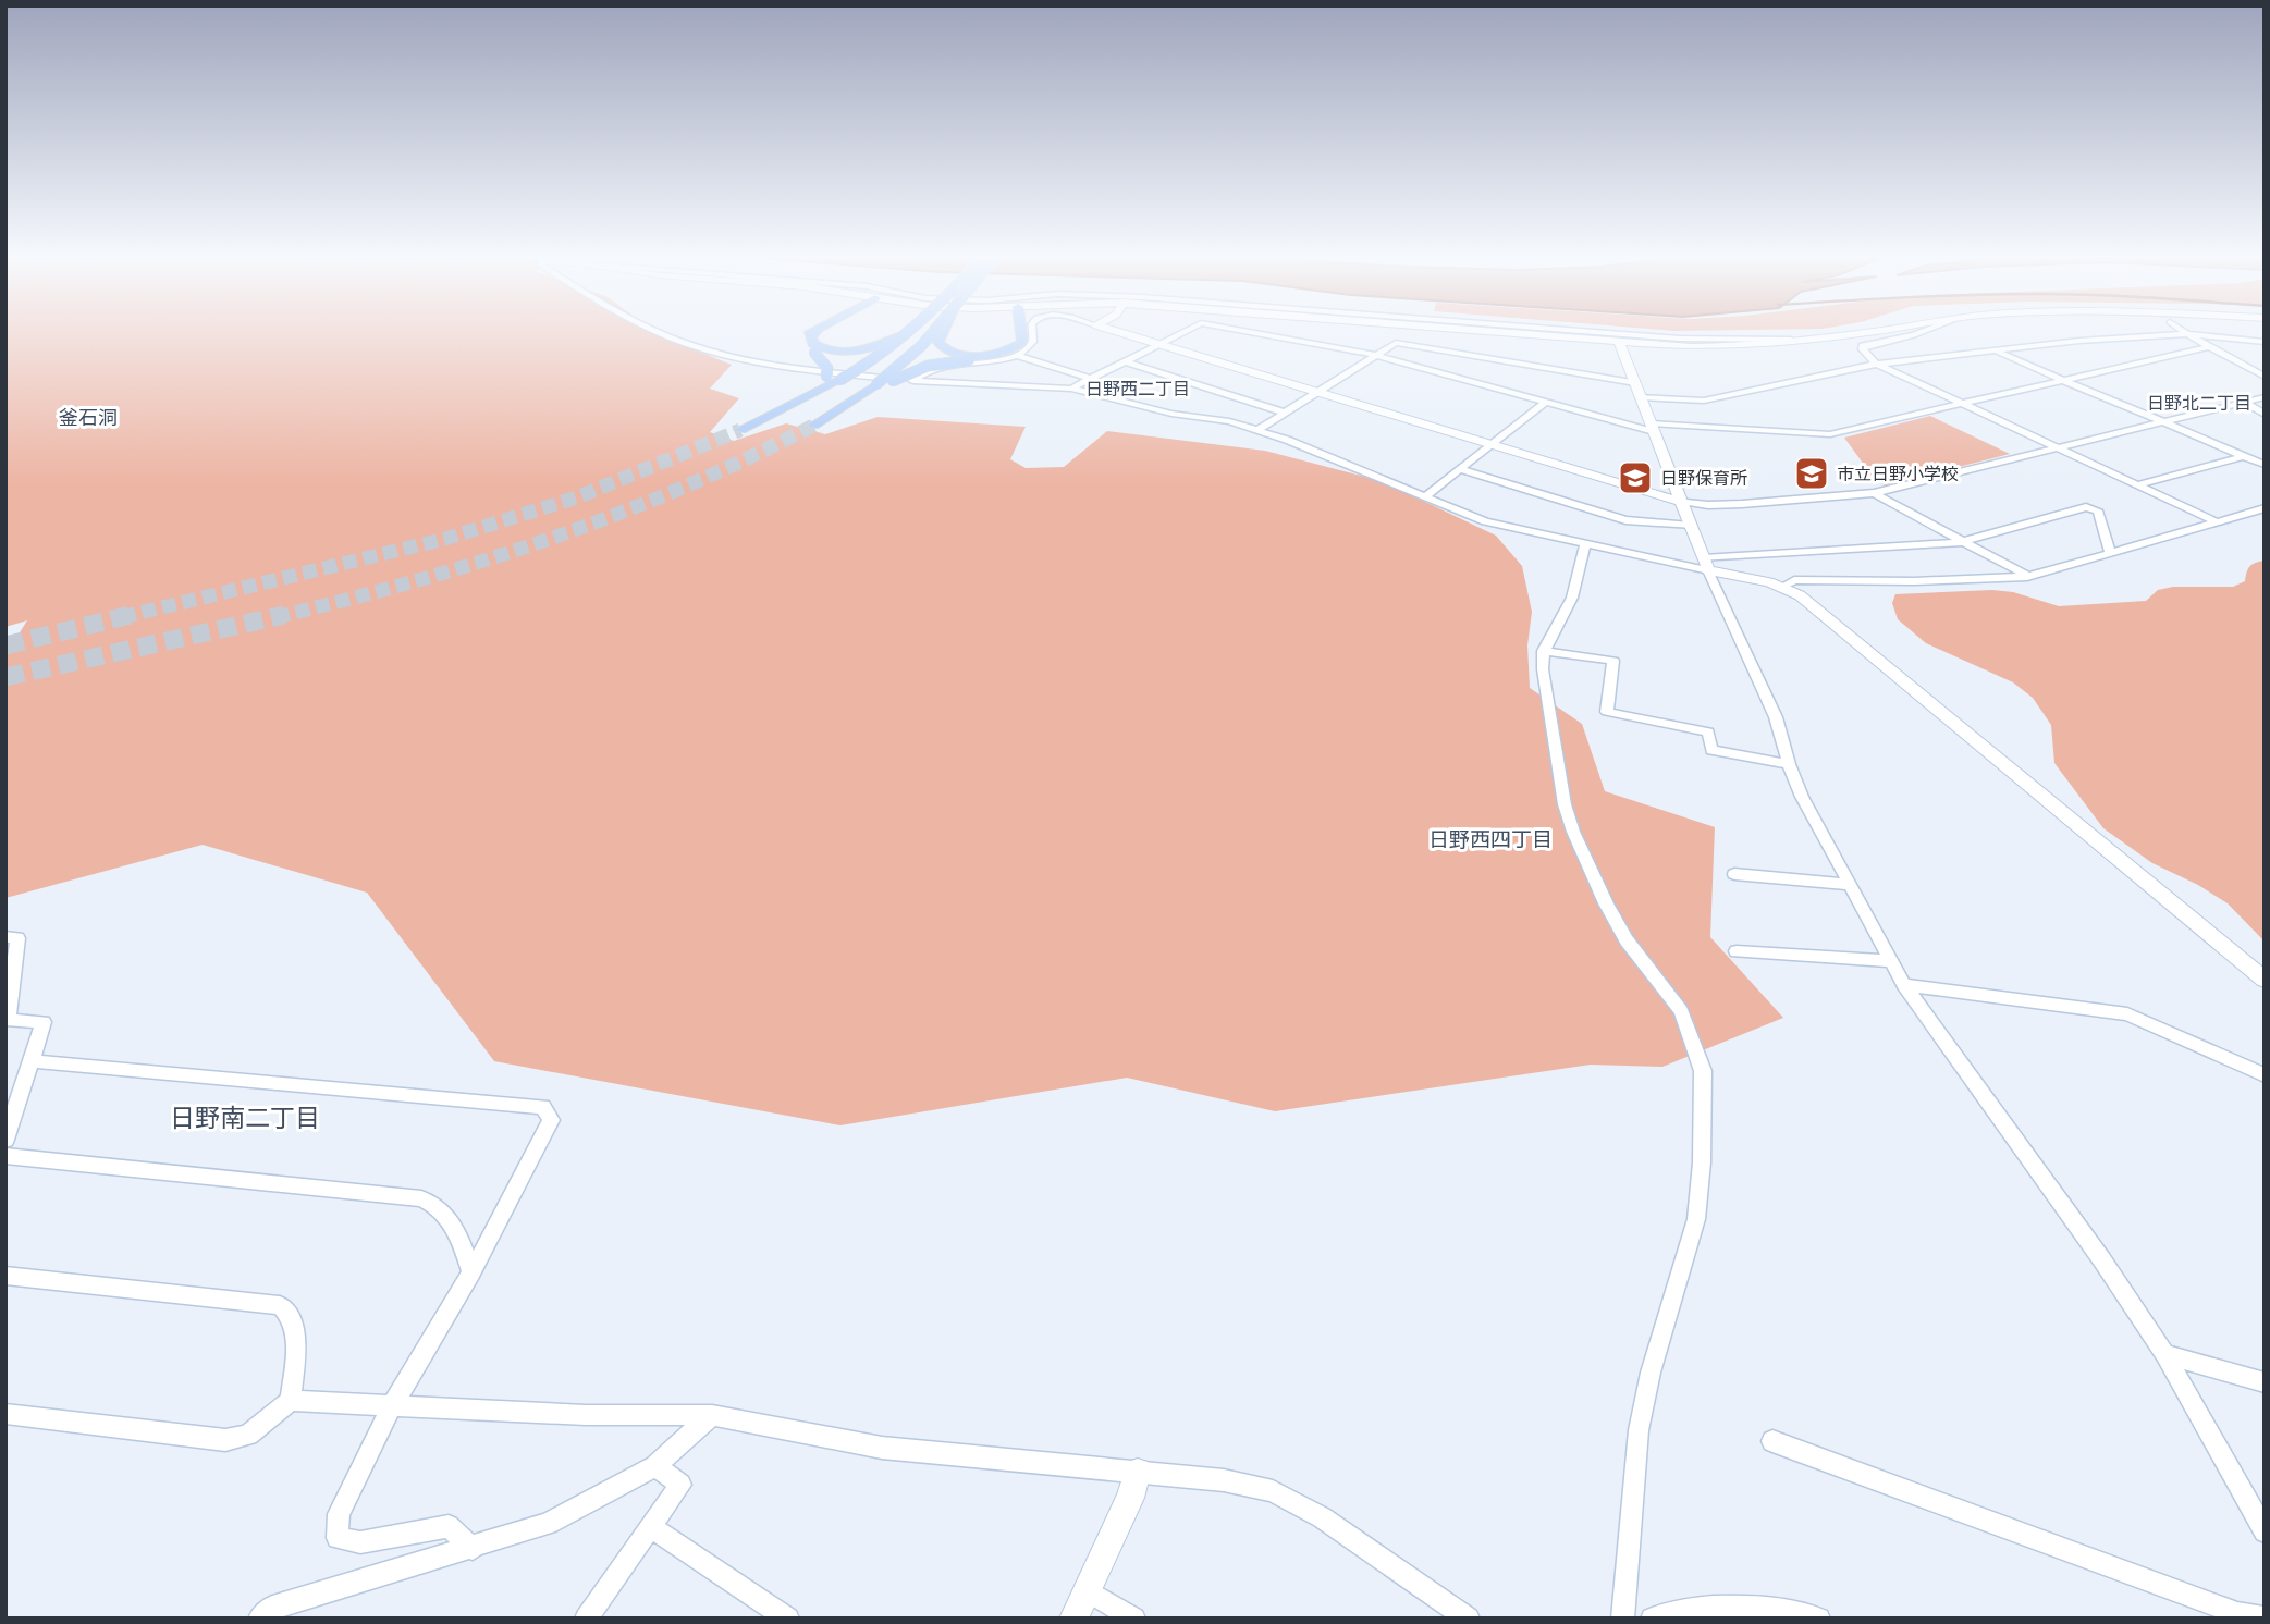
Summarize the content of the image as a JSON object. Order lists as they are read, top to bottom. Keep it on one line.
{"districts":["日野西二丁目","日野北二丁目","釜石洞","日野西四丁目","日野南二丁目"],"places":{"school or university":["市立日野小学校","日野保育所"]}}
